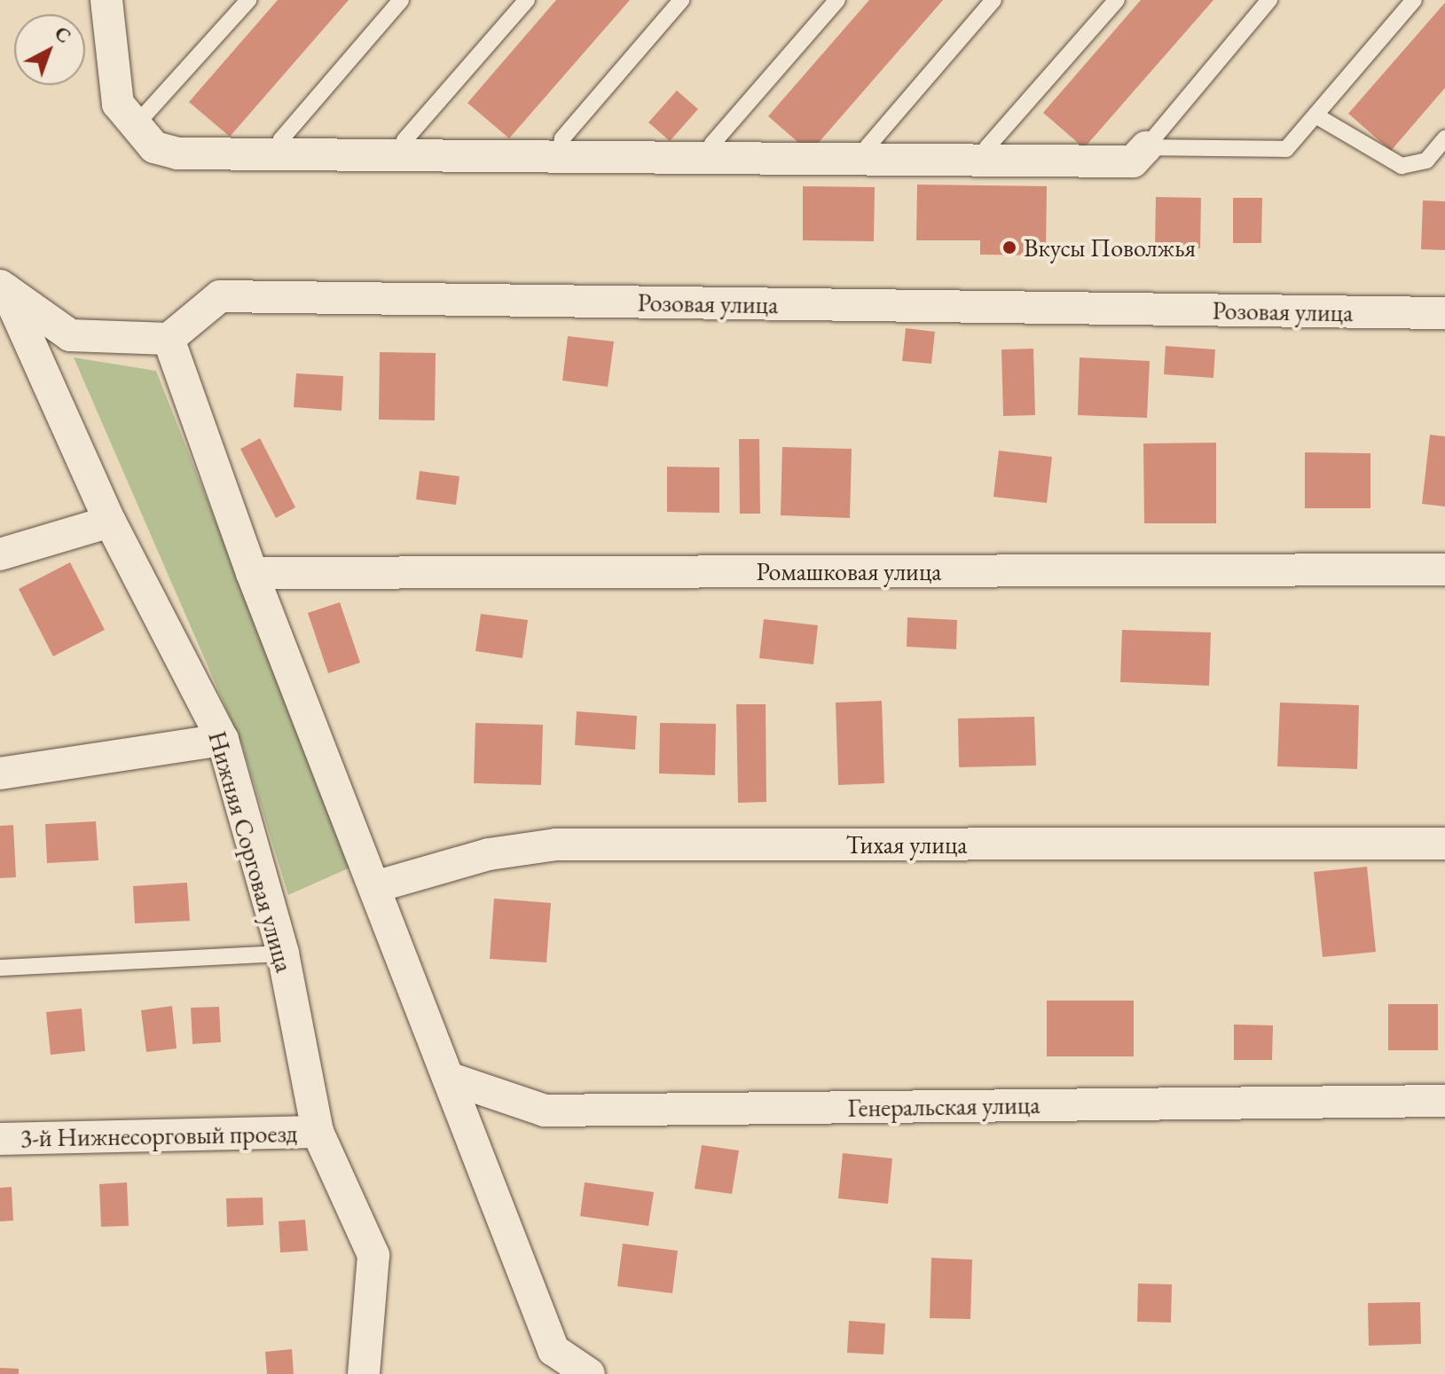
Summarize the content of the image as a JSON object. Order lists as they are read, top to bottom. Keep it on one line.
{"streets":{"street":["Розовая улица","Ромашковая улица","Тихая улица","Нижняя Сорговая улица","Генеральская улица","3-й Нижнесорговый проезд"]},"crossings":[["Нижняя Сорговая улица","3-й Нижнесорговый проезд"]],"places":["Вкусы Поволжья"],"north":"top right"}
